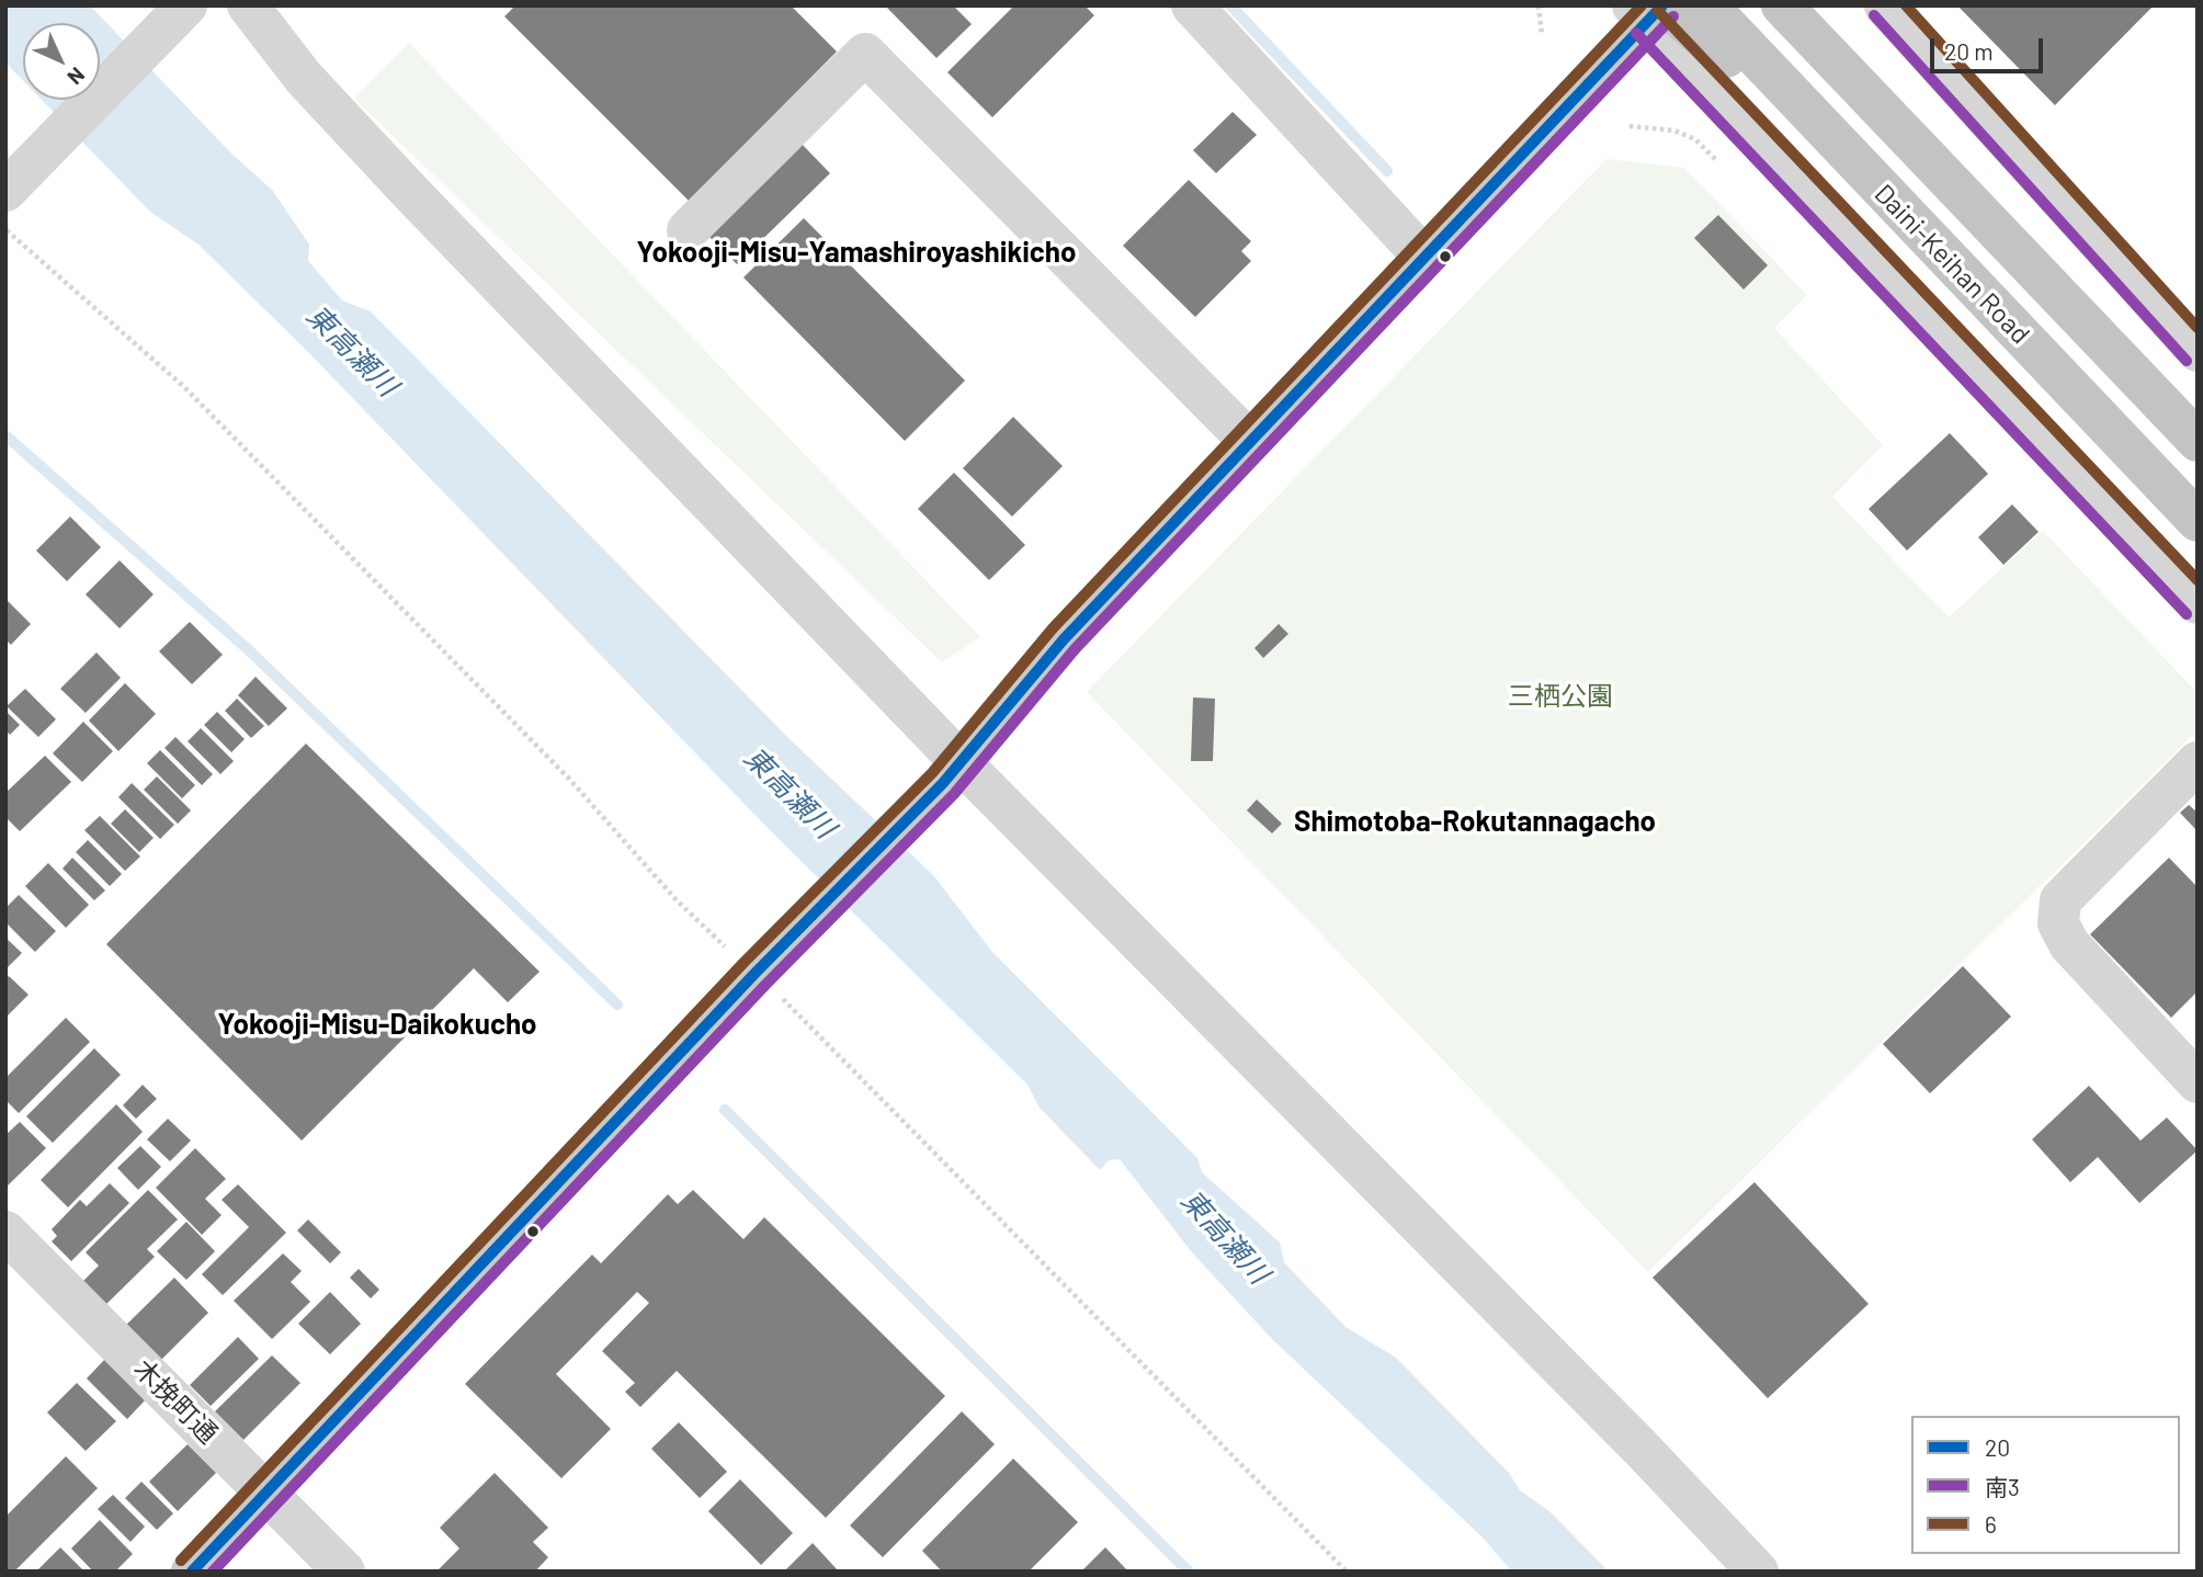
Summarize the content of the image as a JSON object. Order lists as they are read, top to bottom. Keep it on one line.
{"streets":{"highway":["Daini-Keihan Road"],"street":["木挽町通"]},"districts":["Yokooji-Misu-Yamashiroyashikicho","Shimotoba-Rokutannagacho","Yokooji-Misu-Daikokucho"],"water":["東高瀬川"],"parks":["三栖公園"],"lines":["transit line 20","transit line 6","transit line 南3"],"legend":["20","南3","6"],"scale_bar":"20 m","north":"bottom right"}
